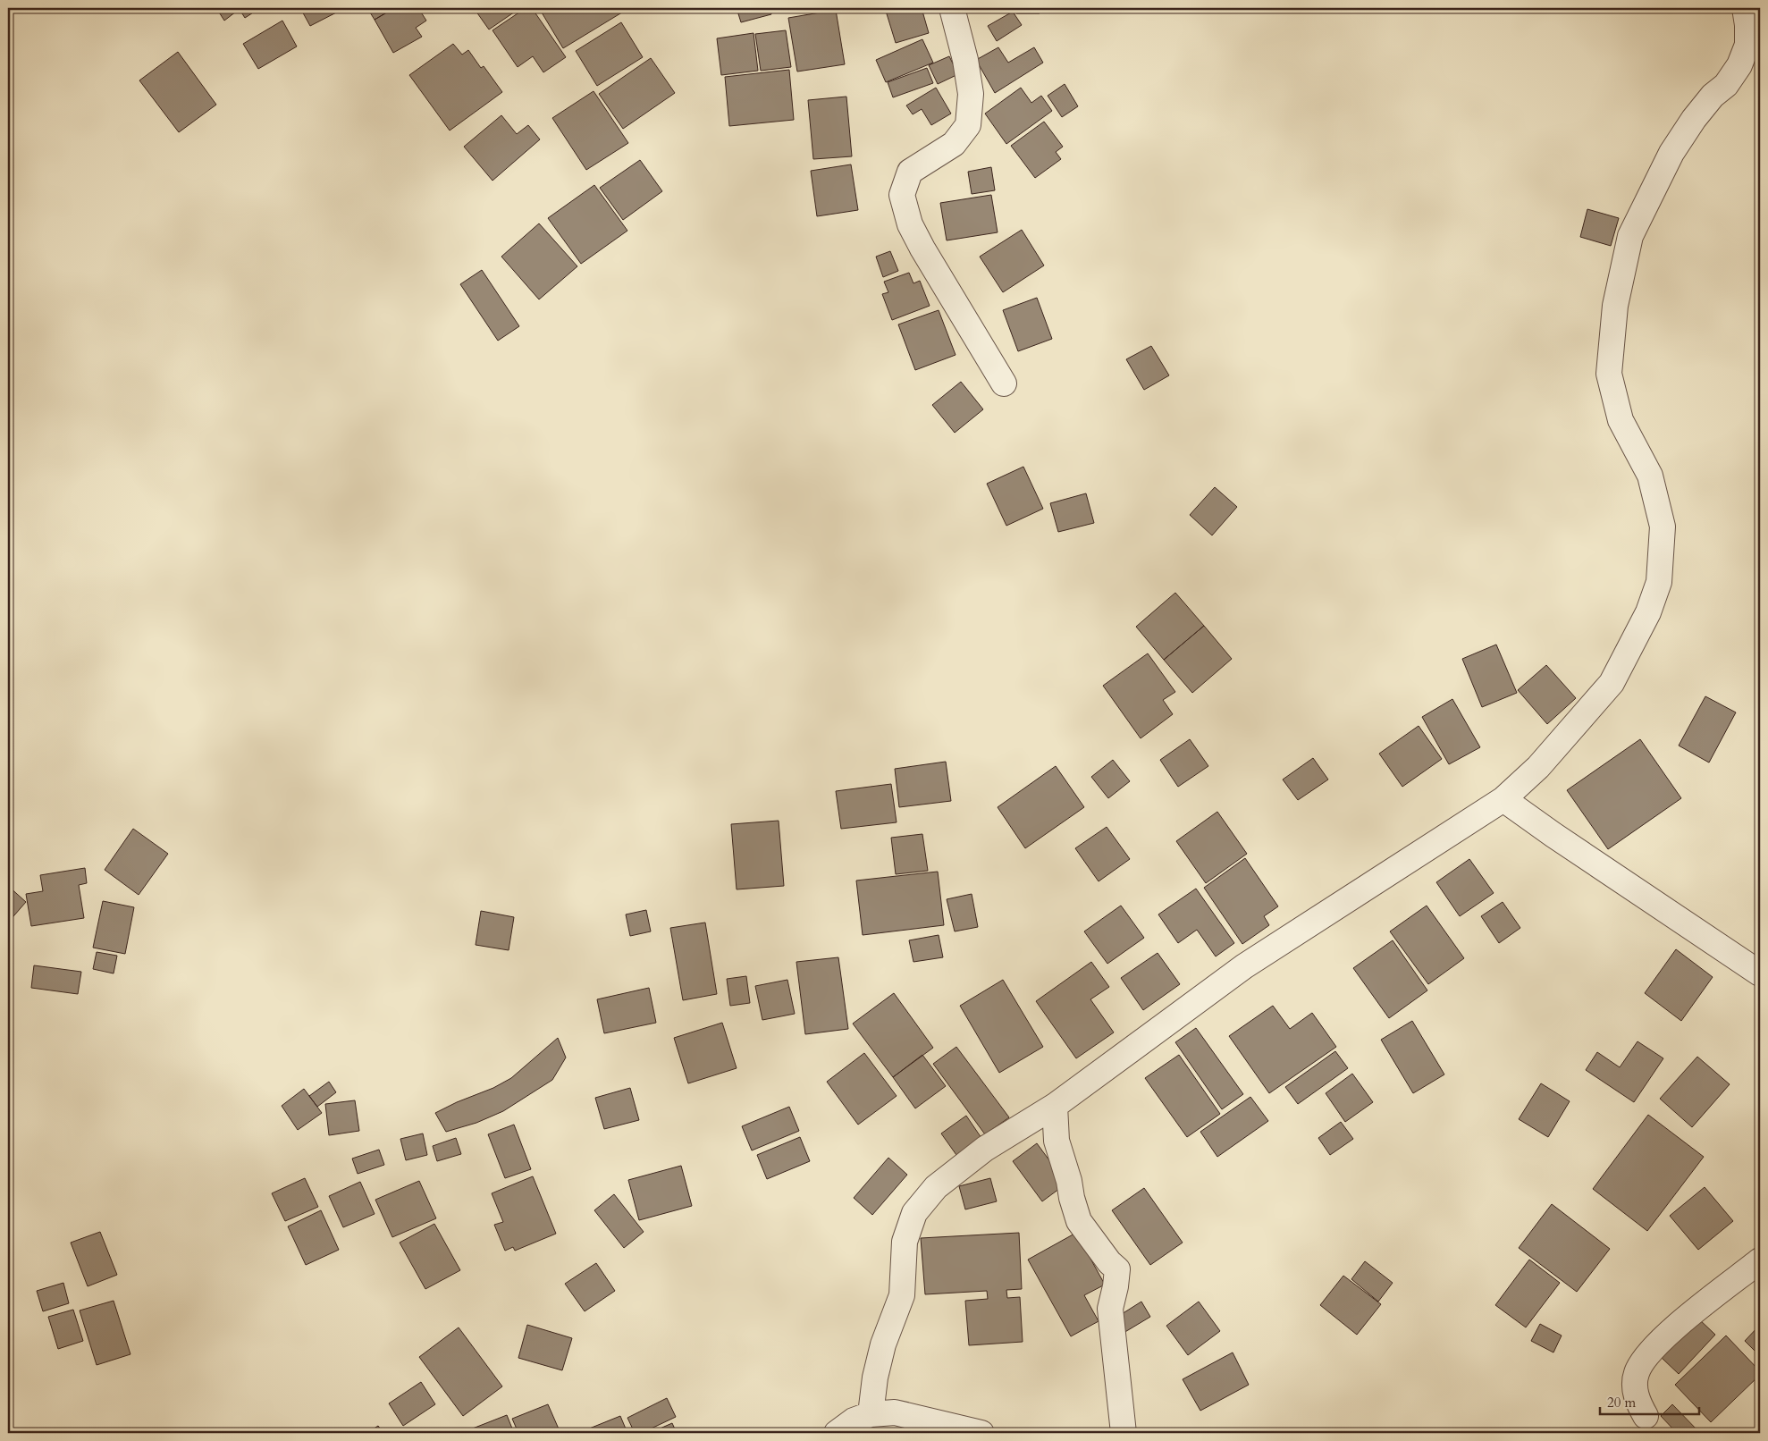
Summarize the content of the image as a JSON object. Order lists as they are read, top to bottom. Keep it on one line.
{"scale_bar":"20 m"}
